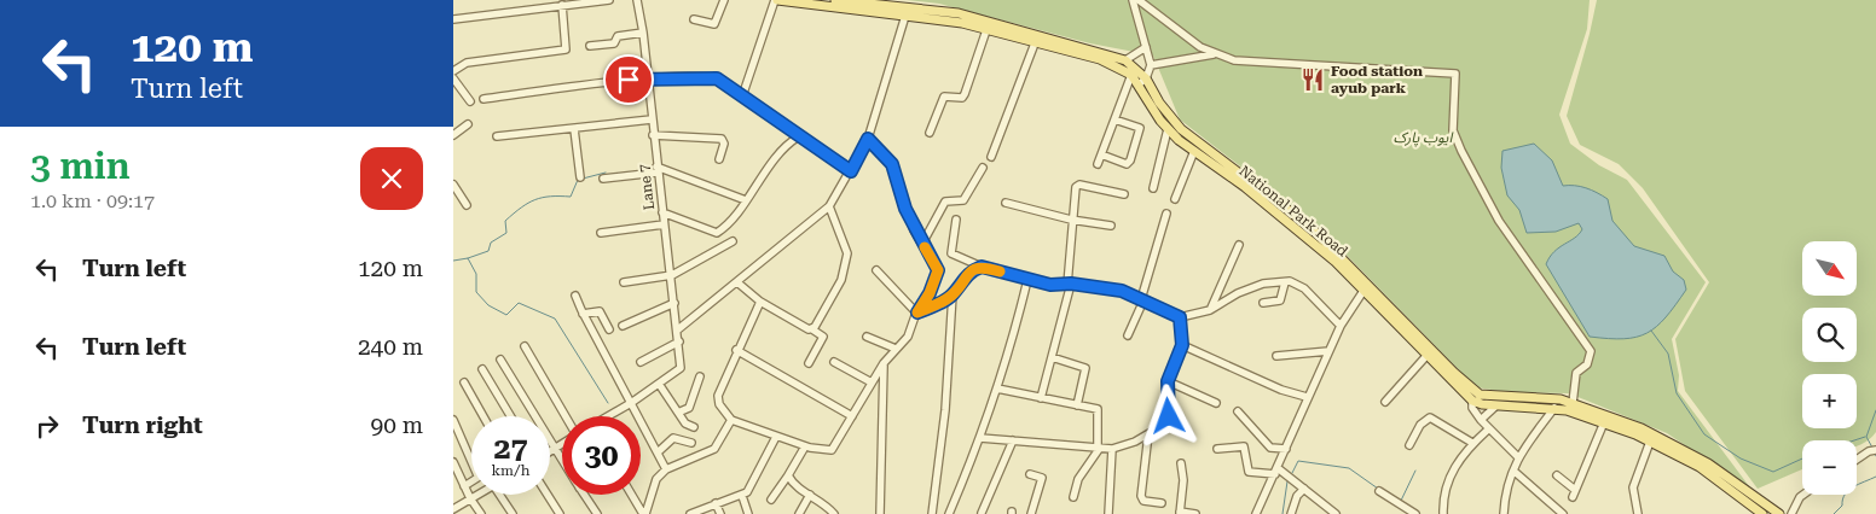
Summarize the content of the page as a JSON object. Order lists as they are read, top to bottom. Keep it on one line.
{"streets":{"main road":["National Park Road"],"street":["Lane 7"]},"parks":["ایوب پارک"],"places":{"restaurant":["Food station ayub park"]},"north":"bottom right","page":{"turn":["120 m","Turn left"],"heading":["3 min","1.0 km · 09:17"],"list":[{"name":"Turn left","value":"120 m"},{"name":"Turn left","value":"240 m"},{"name":"Turn right","value":"90 m"}],"map_buttons":["+","−"],"speed":"27 km/h","limit":"30"}}
